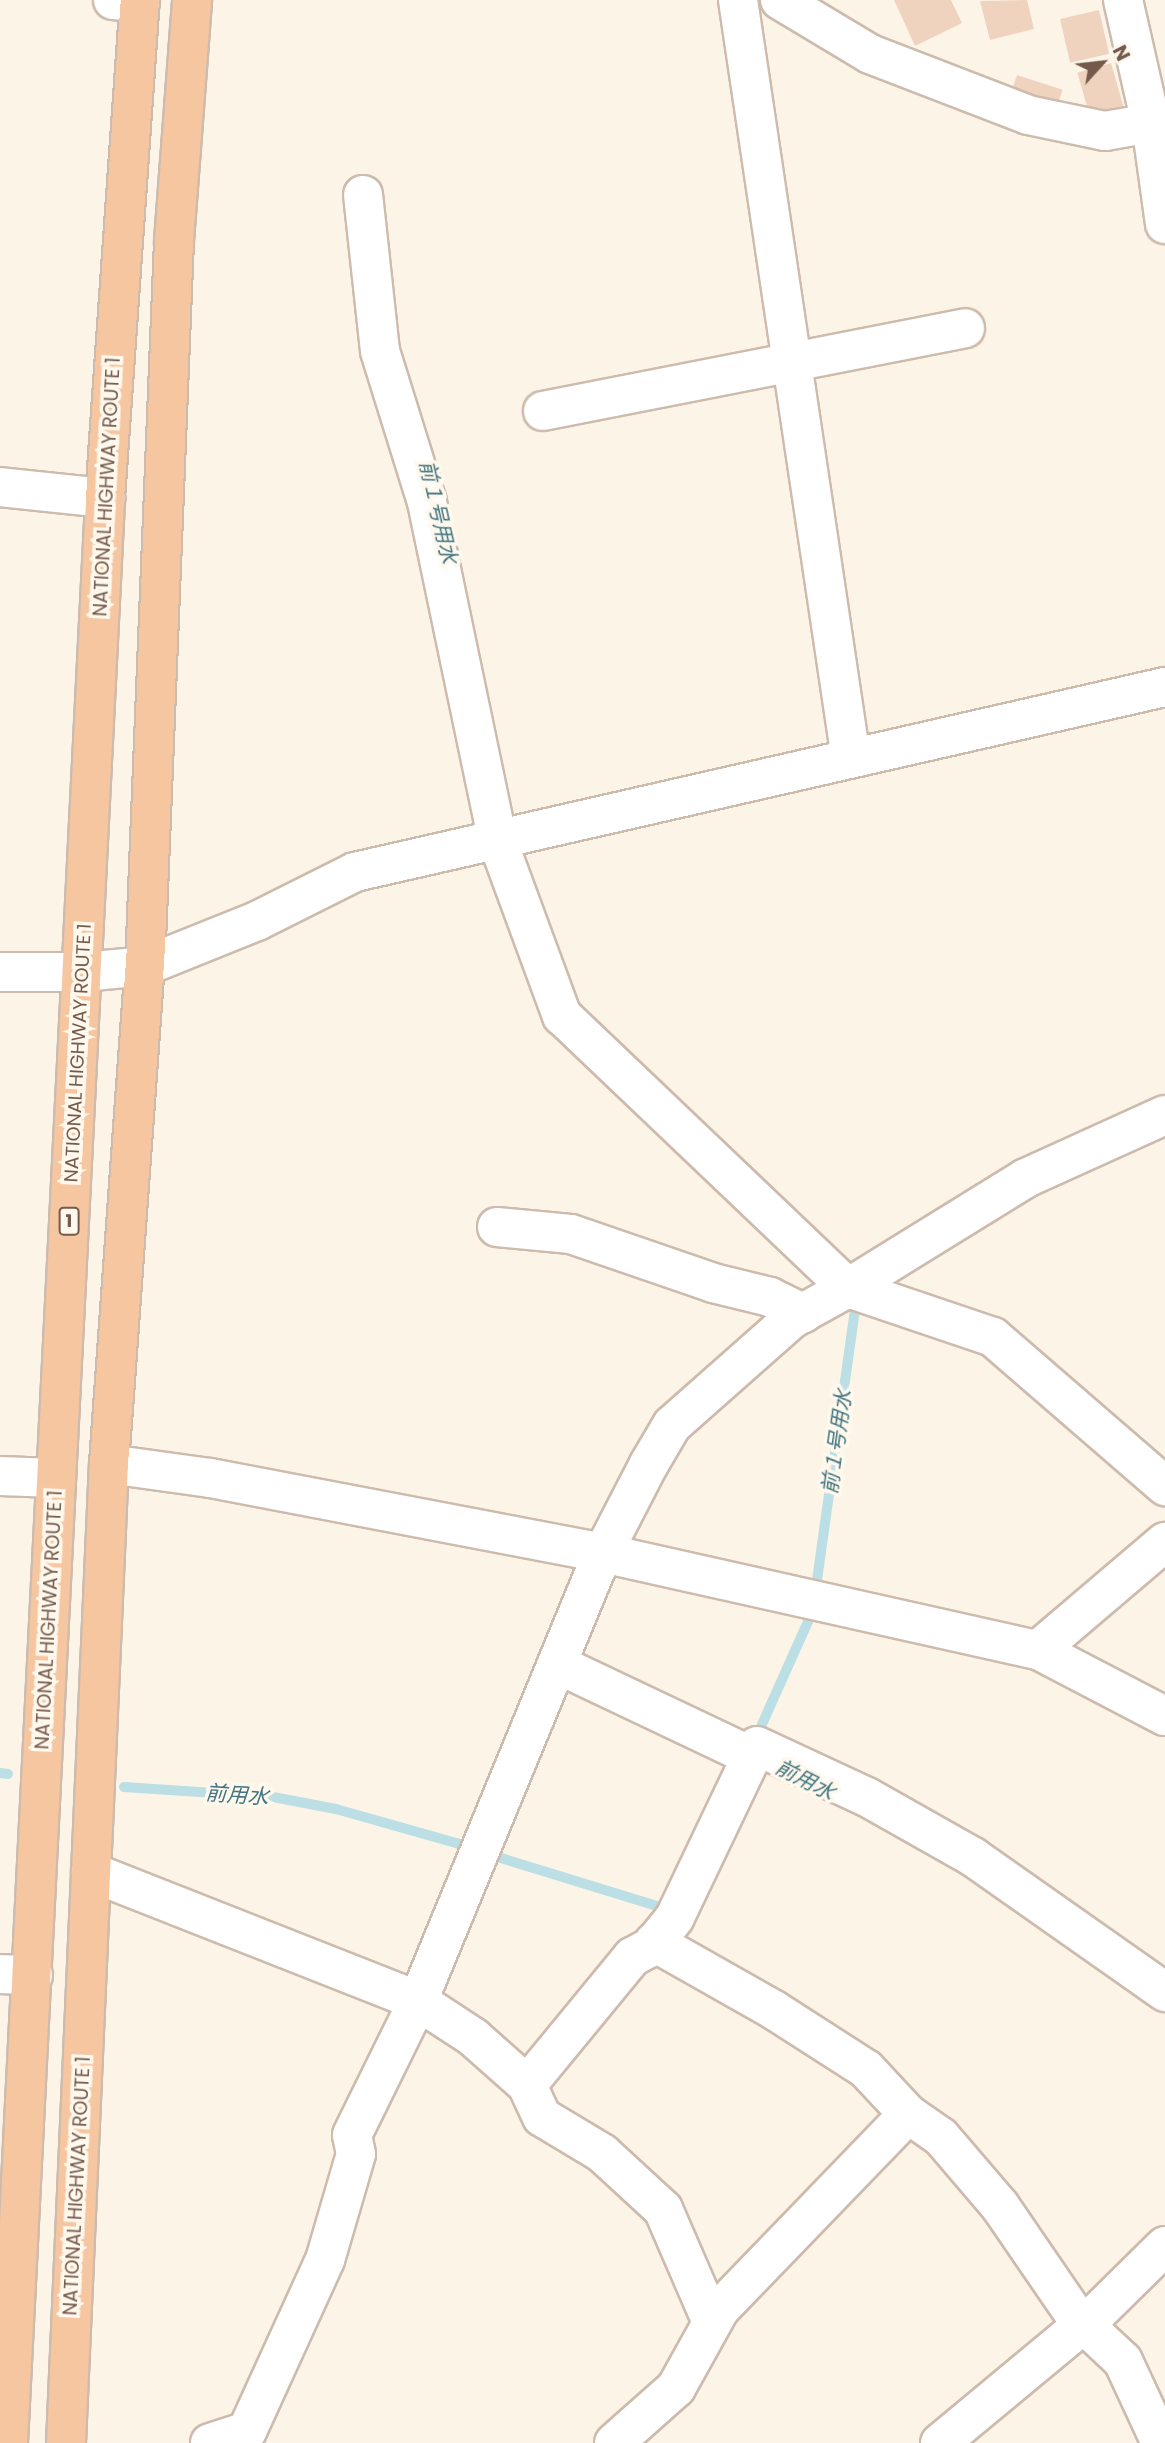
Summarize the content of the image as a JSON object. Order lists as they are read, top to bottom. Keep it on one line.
{"streets":{"highway":["NATIONAL HIGHWAY ROUTE 1","1"]},"water":["前１号用水","前用水"],"north":"top right"}
